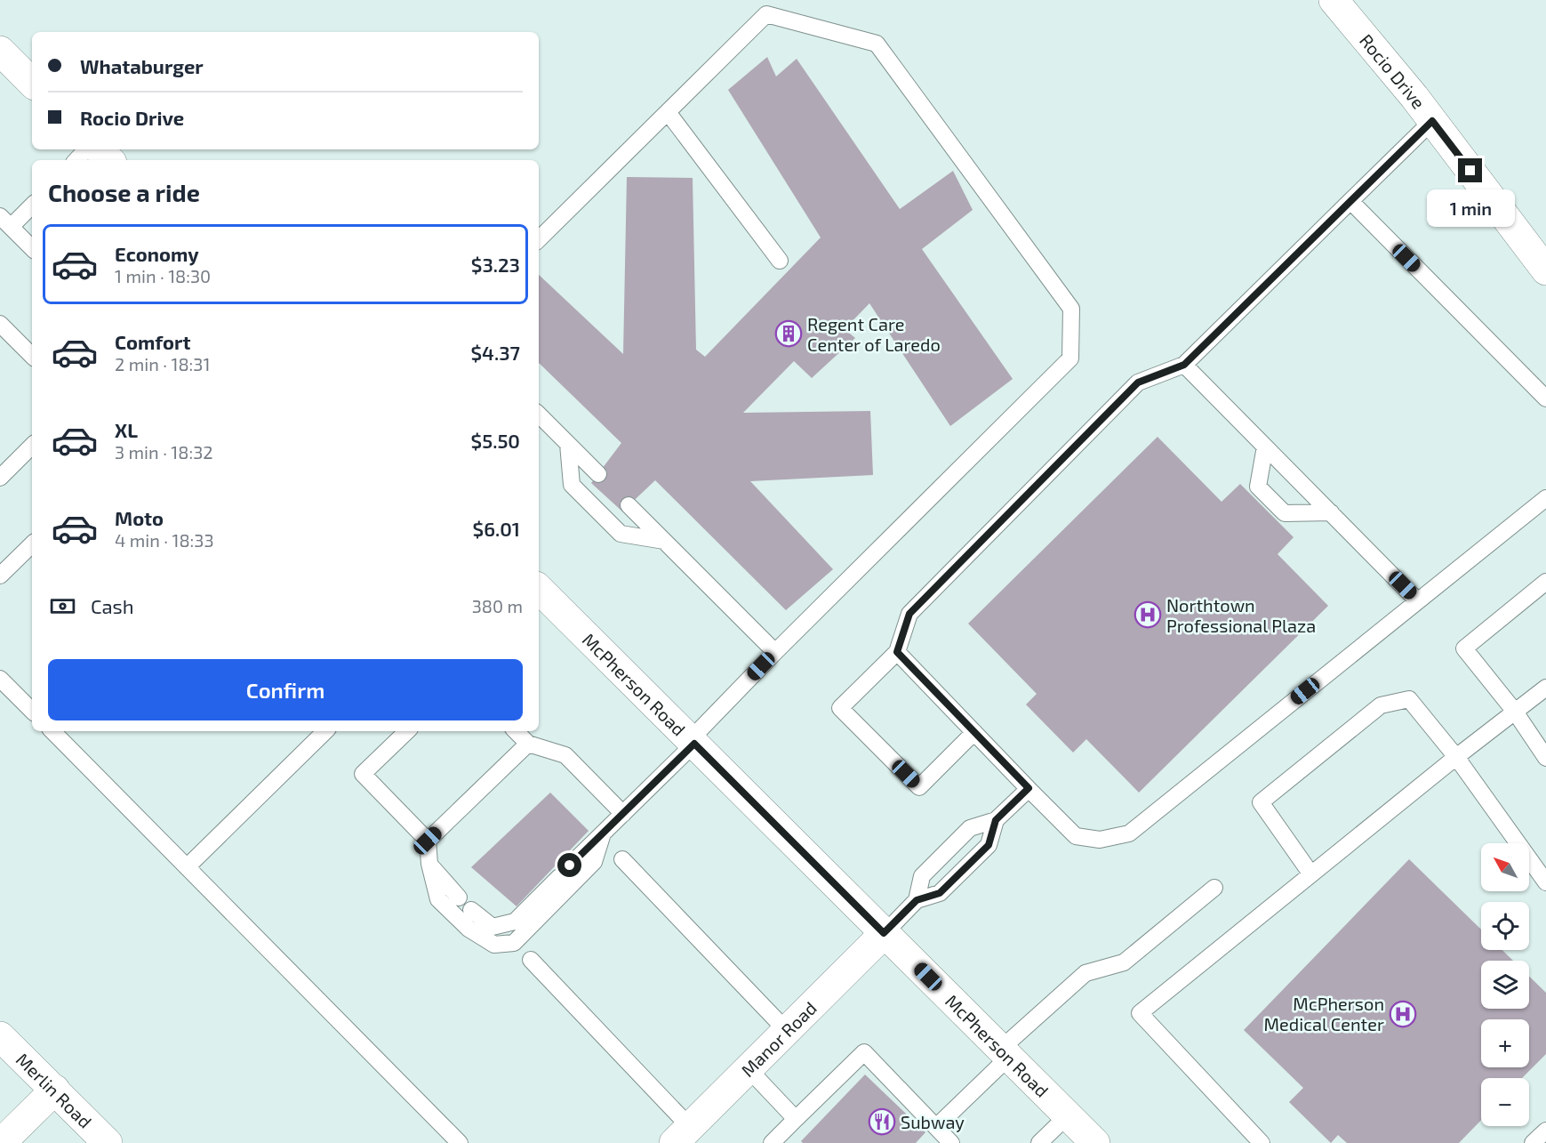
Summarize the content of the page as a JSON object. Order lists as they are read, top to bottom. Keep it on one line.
{"streets":{"street":["Rocio Drive","McPherson Road","Manor Road","Merlin Road"]},"crossings":[["McPherson Road","Manor Road"]],"places":{"building":["Regent Care Center of Laredo"],"hospital":["Northtown Professional Plaza","McPherson Medical Center"],"restaurant":["Subway"]},"north":"top left","page":{"banner":["Whataburger","Rocio Drive"],"heading":"Choose a ride","bubble":"1 min","list":[{"name":"Economy","note":"1 min · 18:30","value":"$3.23"},{"name":"Comfort","note":"2 min · 18:31","value":"$4.37"},{"name":"XL","note":"3 min · 18:32","value":"$5.50"},{"name":"Moto","note":"4 min · 18:33","value":"$6.01"}],"pay":["Cash","380 m"],"buttons":"Confirm","map_buttons":["+","−"]}}
